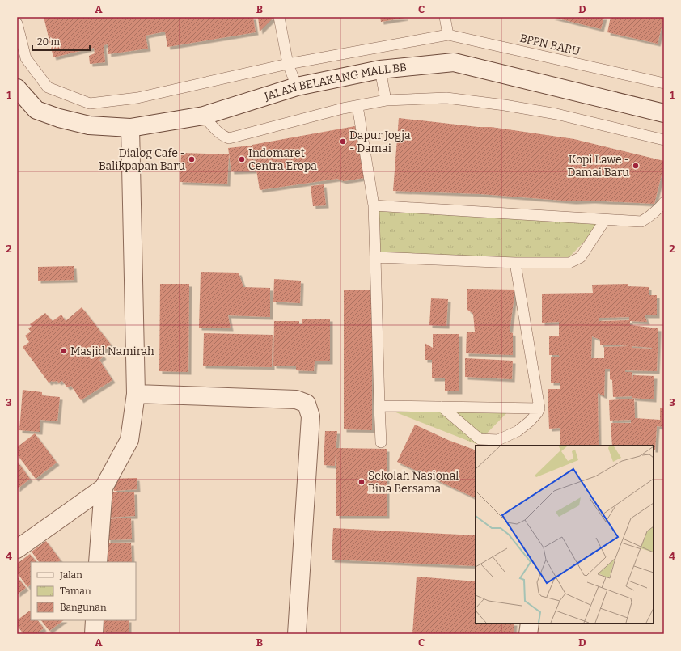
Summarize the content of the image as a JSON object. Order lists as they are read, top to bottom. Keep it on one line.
{"streets":{"street":["JALAN BELAKANG MALL BB"],"lane":["BPPN BARU"]},"places":["Dapur Jogja - Damai","Dialog Cafe - Balikpapan Baru","Indomaret Centra Eropa","Kopi Lawe - Damai Baru","Masjid Namirah","Sekolah Nasional Bina Bersama"],"legend":["Jalan","Taman","Bangunan"],"scale_bar":"20 m","grid":{"columns":["A","B","C","D"],"rows":["1","2","3","4"]}}
